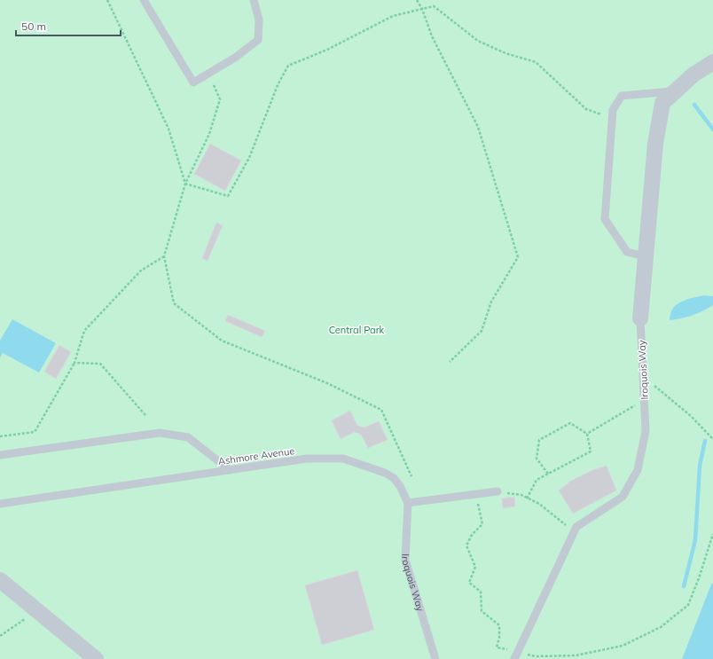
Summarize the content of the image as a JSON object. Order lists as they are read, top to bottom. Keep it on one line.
{"streets":{"street":["Iroquois Way"],"lane":["Ashmore Avenue"]},"crossings":[["Iroquois Way","Ashmore Avenue"]],"parks":["Central Park"],"scale_bar":"50 m"}
